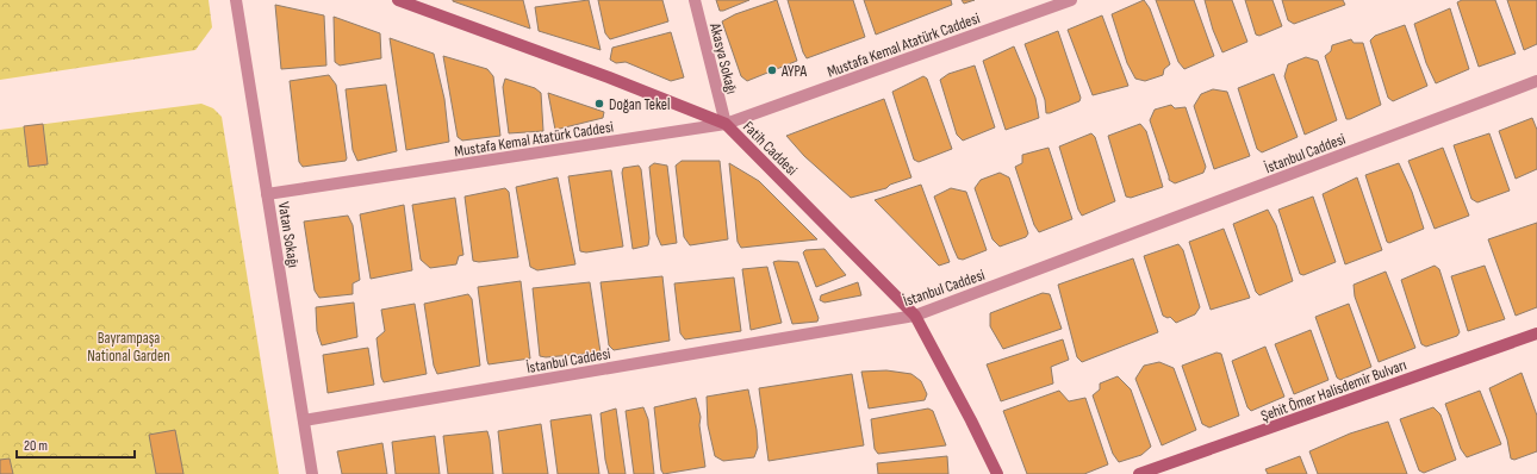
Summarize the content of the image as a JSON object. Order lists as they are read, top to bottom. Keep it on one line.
{"streets":{"street":["Mustafa Kemal Atatürk Caddesi","Akasya Sokağı","Fatih Caddesi","İstanbul Caddesi","Vatan Sokağı","Şehit Ömer Halisdemir Bulvarı"]},"crossings":[["Mustafa Kemal Atatürk Caddesi","Akasya Sokağı"],["Mustafa Kemal Atatürk Caddesi","Fatih Caddesi"],["Mustafa Kemal Atatürk Caddesi","Vatan Sokağı"],["Akasya Sokağı","Fatih Caddesi"],["Fatih Caddesi","İstanbul Caddesi"],["İstanbul Caddesi","Vatan Sokağı"]],"parks":["Bayrampaşa National Garden"],"places":["AYPA","Doğan Tekel"],"scale_bar":"20 m"}
